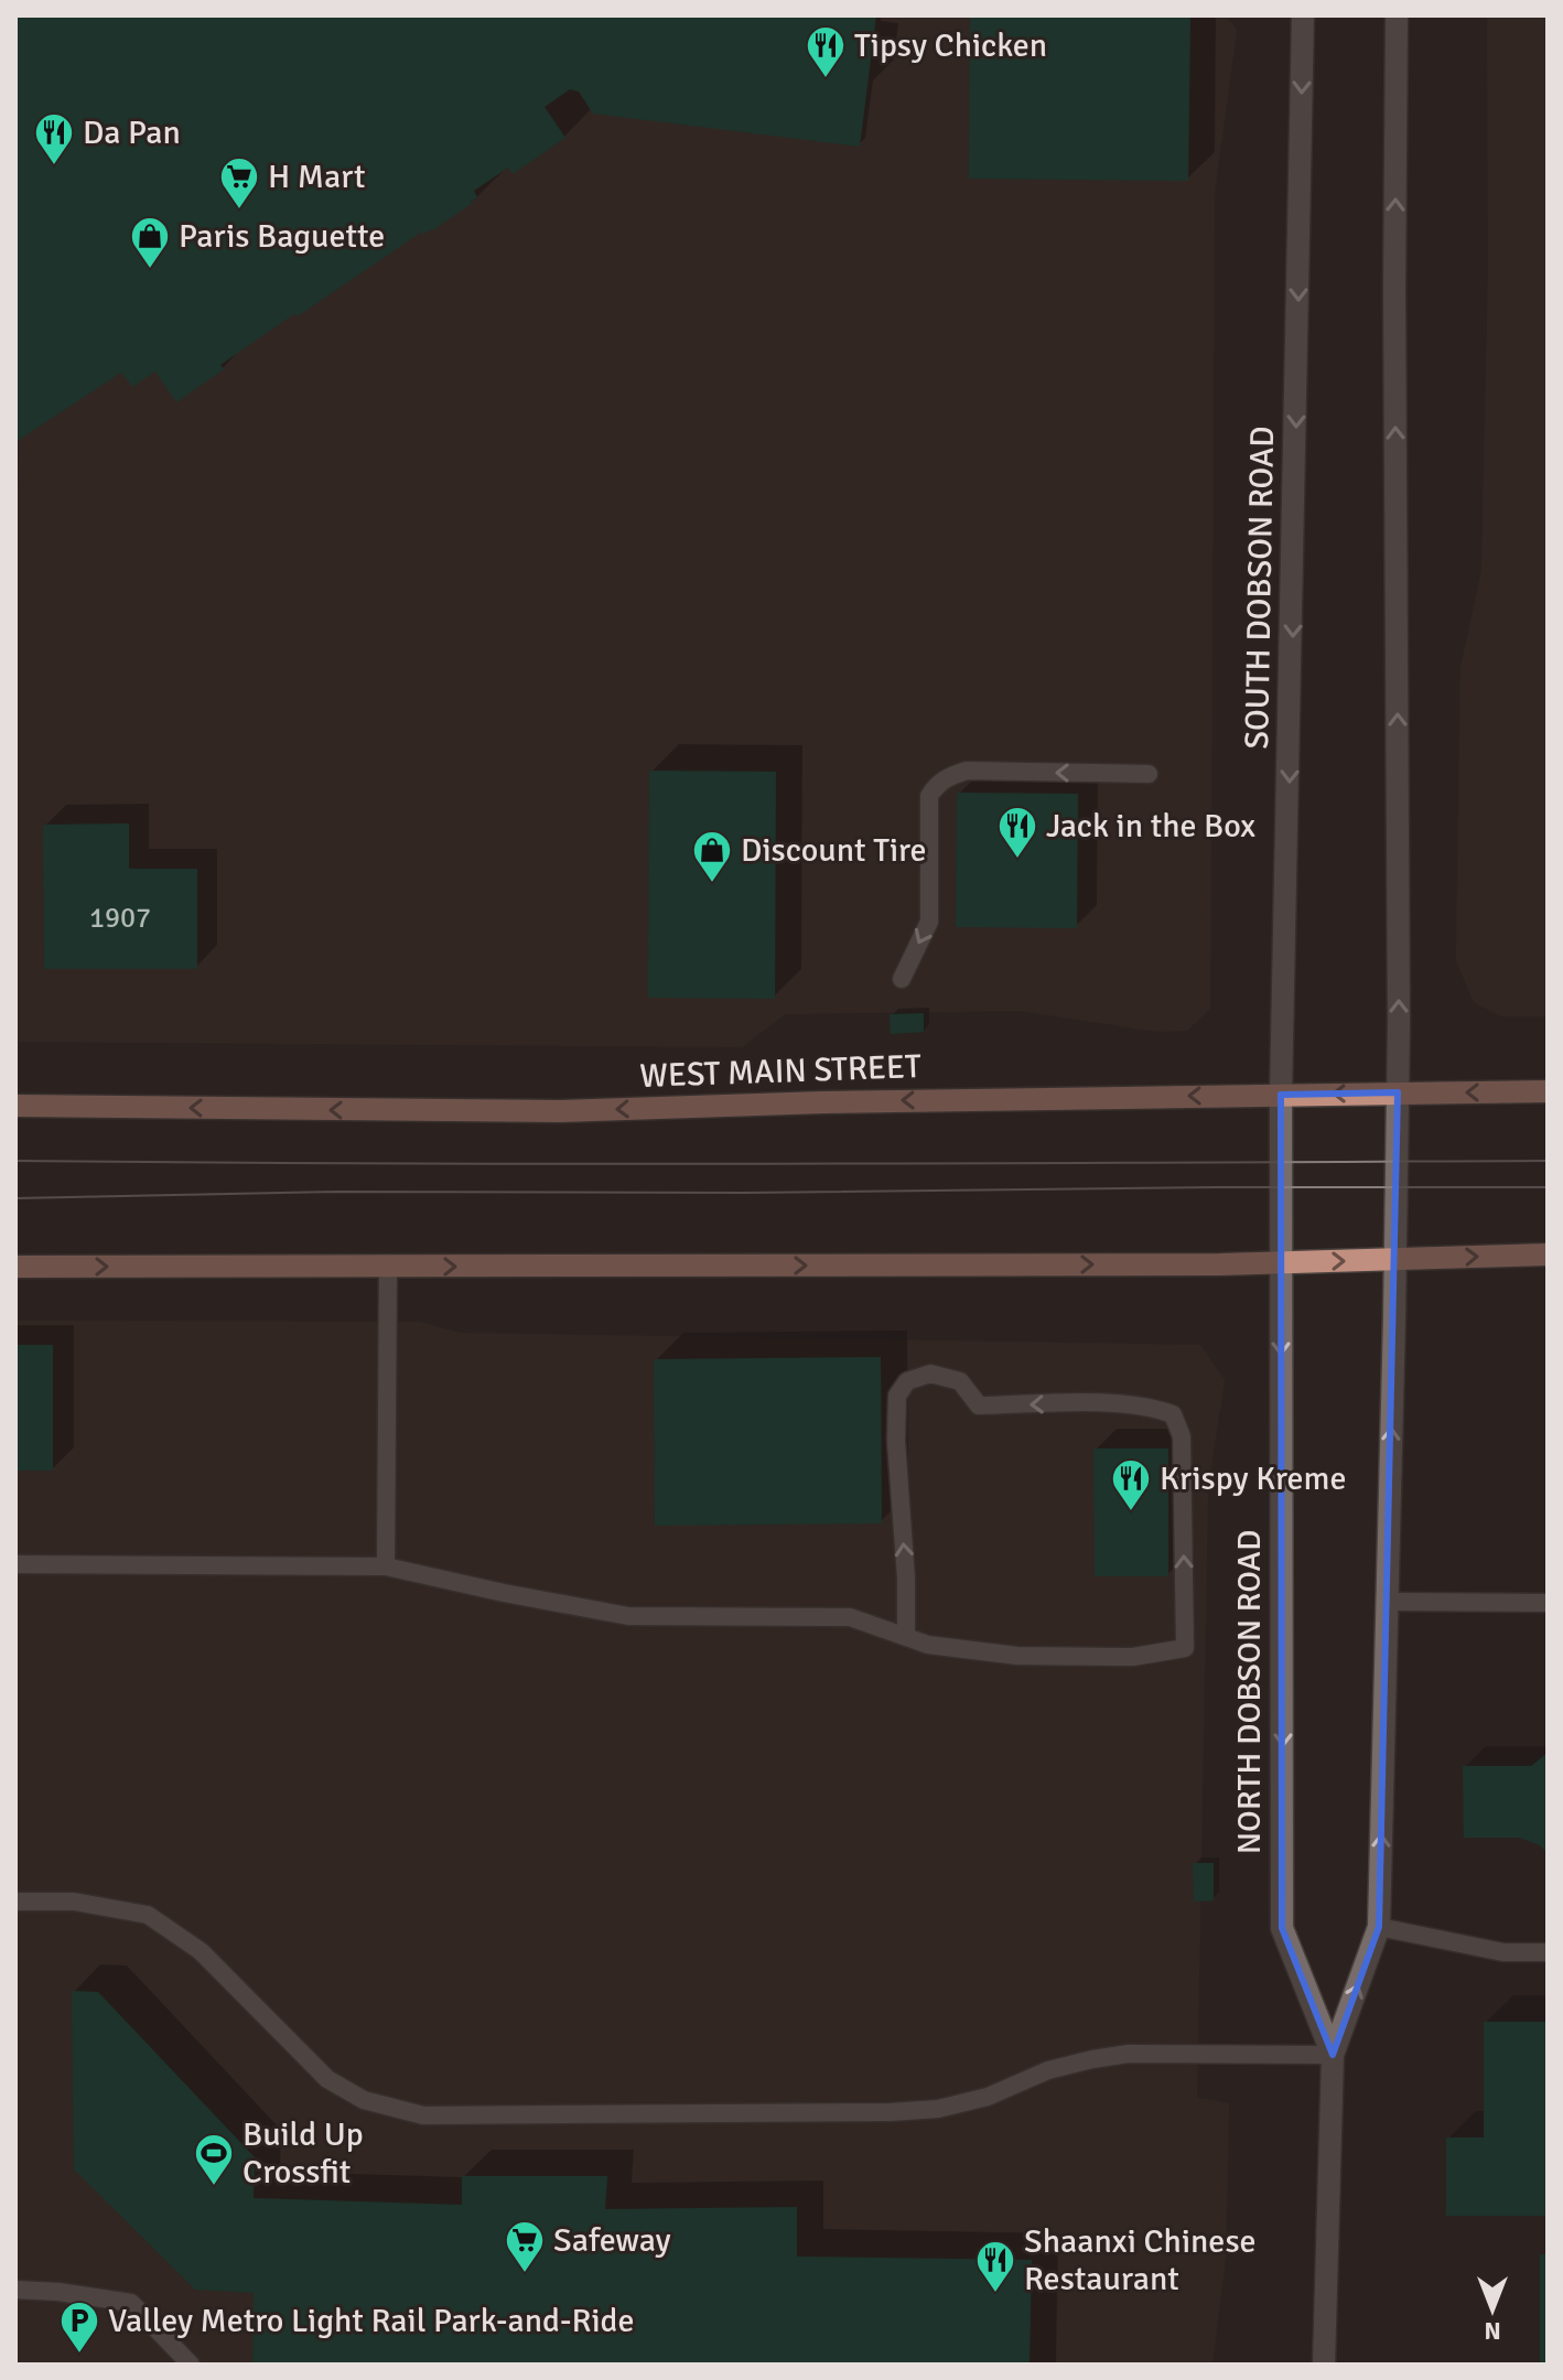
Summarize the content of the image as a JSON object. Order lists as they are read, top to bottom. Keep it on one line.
{"streets":{"main road":["SOUTH DOBSON ROAD","WEST MAIN STREET","NORTH DOBSON ROAD"]},"crossings":[["SOUTH DOBSON ROAD","WEST MAIN STREET"],["SOUTH DOBSON ROAD","NORTH DOBSON ROAD"],["WEST MAIN STREET","NORTH DOBSON ROAD"]],"places":{"restaurant":["Tipsy Chicken","Da Pan","Jack in the Box","Krispy Kreme","Shaanxi Chinese Restaurant"],"supermarket":["H Mart","Safeway"],"shop":["Paris Baguette","Discount Tire"],"sports":["Build Up Crossfit"],"parking":["Valley Metro Light Rail Park-and-Ride"]},"house_numbers":["1907"],"north":"bottom"}
